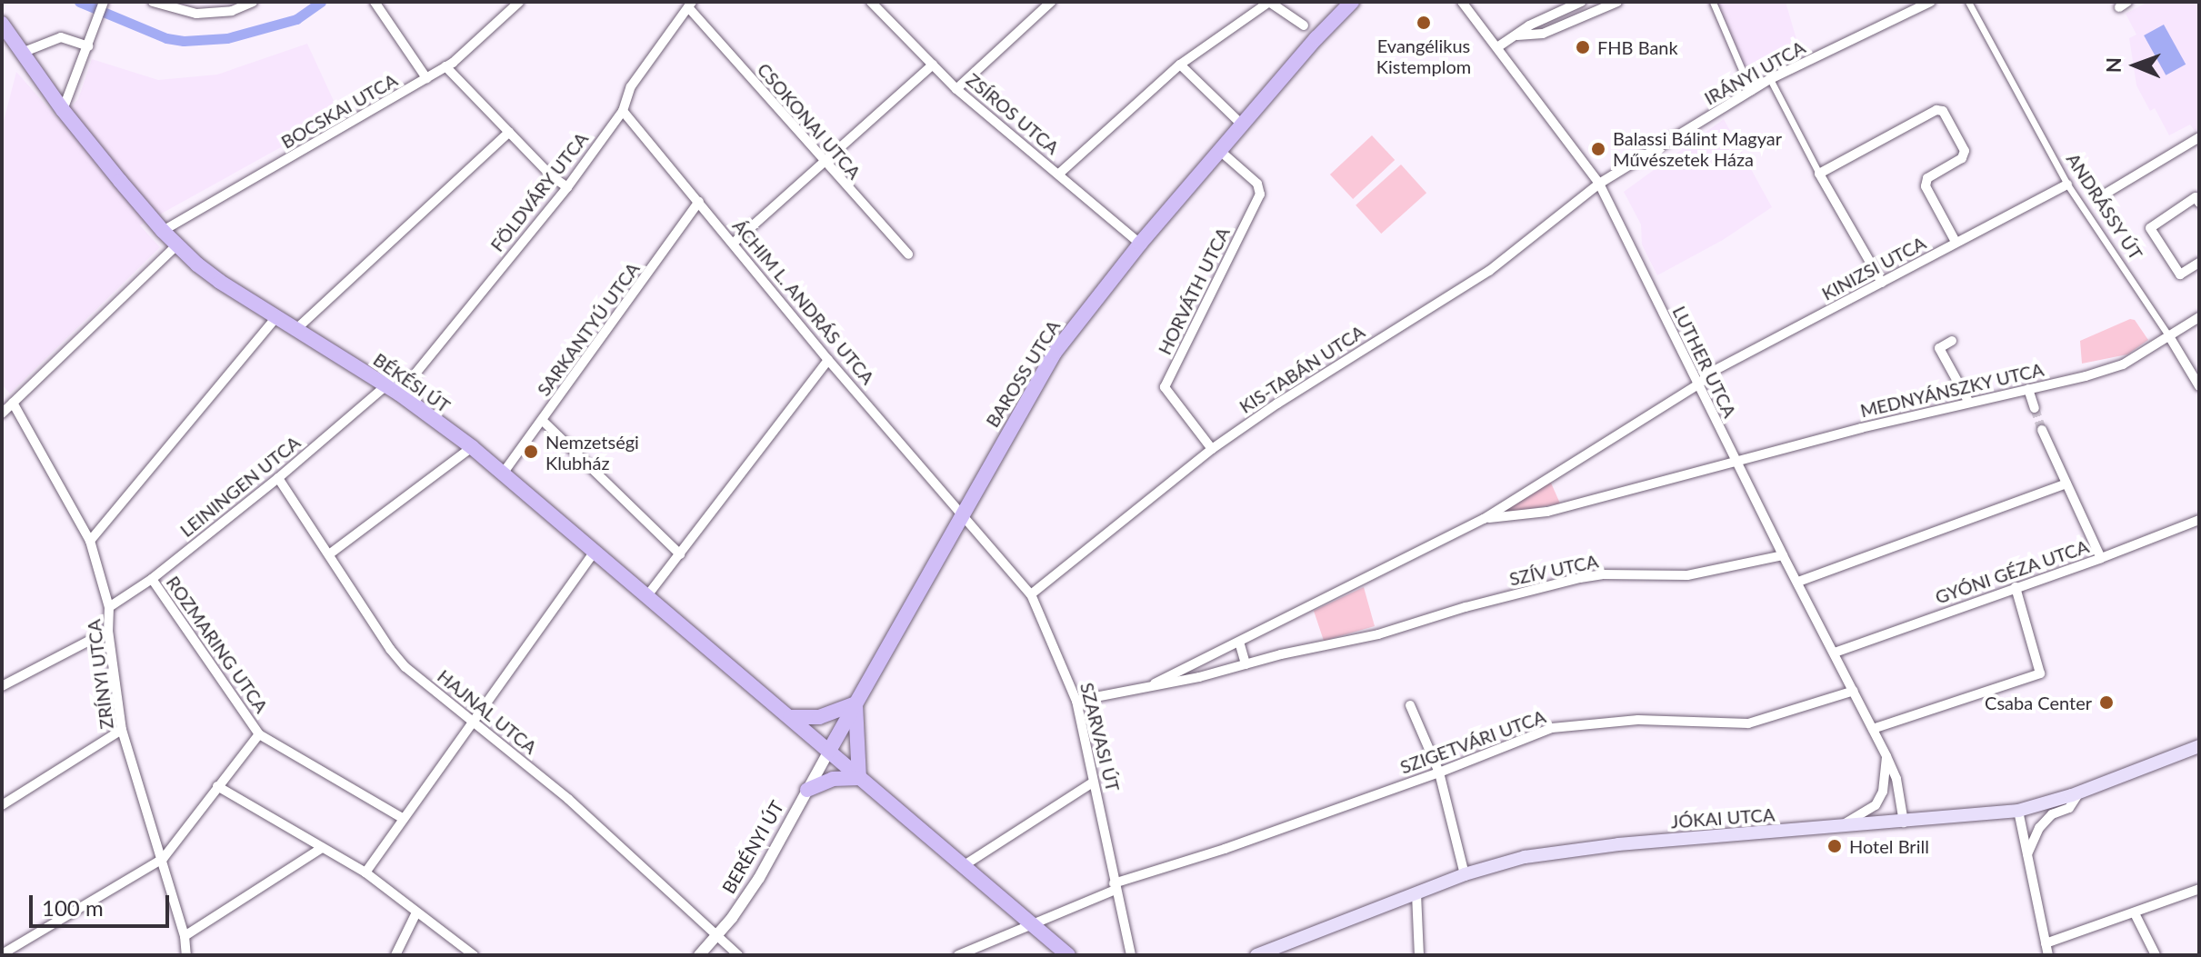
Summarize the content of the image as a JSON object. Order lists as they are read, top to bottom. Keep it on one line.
{"streets":{"main road":["BAROSS UTCA","BÉKÉSI ÚT","JÓKAI UTCA"],"street":["IRÁNYI UTCA","BOCSKAI UTCA","ZSÍROS UTCA","CSOKONAI UTCA","FÖLDVÁRY UTCA","ANDRÁSSY ÚT","KINIZSI UTCA","HORVÁTH UTCA","ÁCHIM L. ANDRÁS UTCA","SARKANTYÚ UTCA","LUTHER UTCA","KIS-TABÁN UTCA","MEDNYÁNSZKY UTCA","LEININGEN UTCA","SZÍV UTCA","GYÓNI GÉZA UTCA","ROZMARING UTCA","ZRÍNYI UTCA","HAJNAL UTCA","SZARVASI ÚT","SZIGETVÁRI UTCA","BERÉNYI ÚT"]},"crossings":[["IRÁNYI UTCA","LUTHER UTCA"],["IRÁNYI UTCA","KIS-TABÁN UTCA"],["BOCSKAI UTCA","BÉKÉSI ÚT"],["ZSÍROS UTCA","BAROSS UTCA"],["CSOKONAI UTCA","FÖLDVÁRY UTCA"],["FÖLDVÁRY UTCA","ÁCHIM L. ANDRÁS UTCA"],["FÖLDVÁRY UTCA","BÉKÉSI ÚT"],["ANDRÁSSY ÚT","KINIZSI UTCA"],["ANDRÁSSY ÚT","MEDNYÁNSZKY UTCA"],["KINIZSI UTCA","LUTHER UTCA"],["KINIZSI UTCA","MEDNYÁNSZKY UTCA"],["HORVÁTH UTCA","KIS-TABÁN UTCA"],["HORVÁTH UTCA","BAROSS UTCA"],["ÁCHIM L. ANDRÁS UTCA","SARKANTYÚ UTCA"],["ÁCHIM L. ANDRÁS UTCA","BAROSS UTCA"],["ÁCHIM L. ANDRÁS UTCA","SZARVASI ÚT"],["SARKANTYÚ UTCA","BÉKÉSI ÚT"],["LUTHER UTCA","KIS-TABÁN UTCA"],["LUTHER UTCA","MEDNYÁNSZKY UTCA"],["LUTHER UTCA","SZÍV UTCA"],["LUTHER UTCA","GYÓNI GÉZA UTCA"],["LUTHER UTCA","SZIGETVÁRI UTCA"],["LUTHER UTCA","JÓKAI UTCA"],["KIS-TABÁN UTCA","SZARVASI ÚT"],["BAROSS UTCA","BÉKÉSI ÚT"],["BAROSS UTCA","SZARVASI ÚT"],["BAROSS UTCA","BERÉNYI ÚT"],["BÉKÉSI ÚT","LEININGEN UTCA"],["BÉKÉSI ÚT","BERÉNYI ÚT"],["LEININGEN UTCA","ROZMARING UTCA"],["LEININGEN UTCA","ZRÍNYI UTCA"],["LEININGEN UTCA","HAJNAL UTCA"],["HAJNAL UTCA","BERÉNYI ÚT"],["SZARVASI ÚT","SZIGETVÁRI UTCA"]],"places":["Evangélikus Kistemplom","FHB Bank","Balassi Bálint Magyar Művészetek Háza","Nemzetségi Klubház","Csaba Center","Hotel Brill"],"scale_bar":"100 m","north":"left"}
